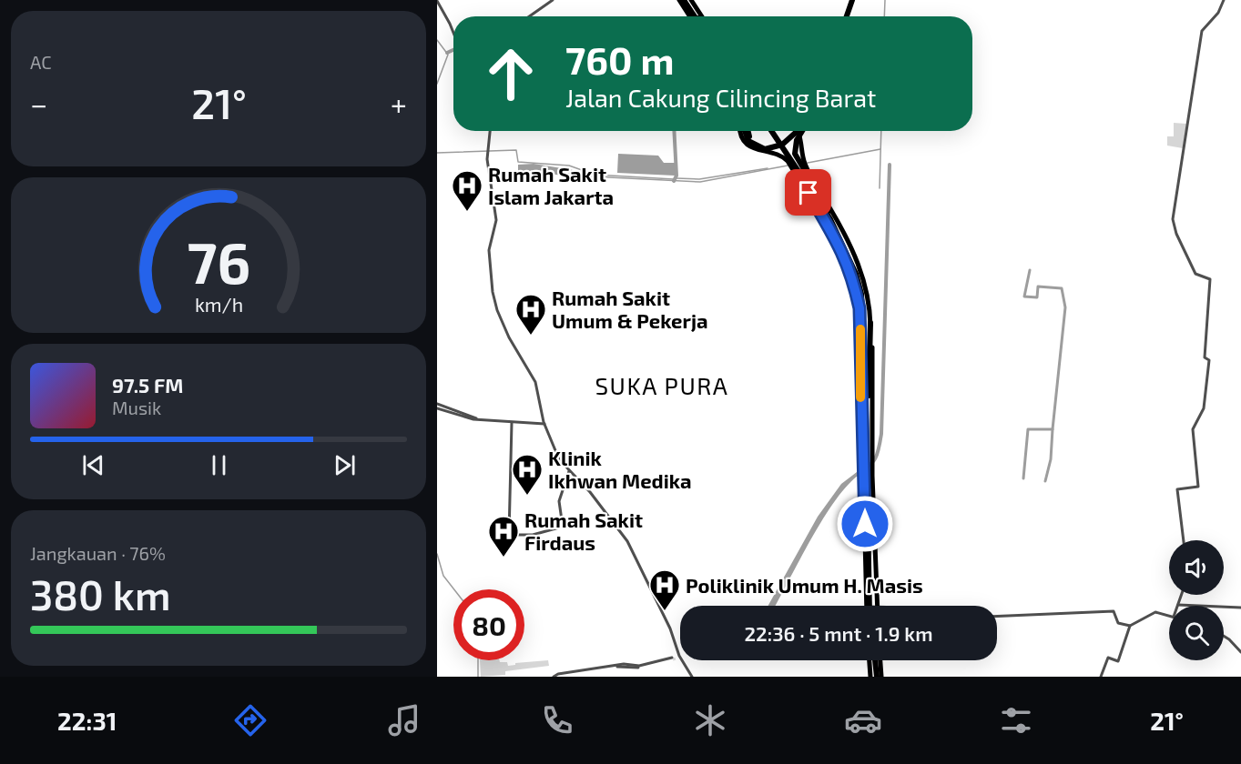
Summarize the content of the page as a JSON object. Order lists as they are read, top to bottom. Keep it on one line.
{"districts":["SUKA PURA"],"places":{"hospital":["Rumah Sakit Islam Jakarta","Rumah Sakit Umum & Pekerja","Klinik Ikhwan Medika","Rumah Sakit Firdaus","Poliklinik Umum H. Masis"]},"page":{"tile":["AC",["Jangkauan · 76%","380 km"]],"turn":["760 m","Jalan Cakung Cilincing Barat"],"heat":["−","21°","+"],"song":["97.5 FM","Musik"],"limit":"80","trip":"22:36 · 5 mnt · 1.9 km","tabs":["22:31","21°"],"gauge":["76","km/h"]}}
